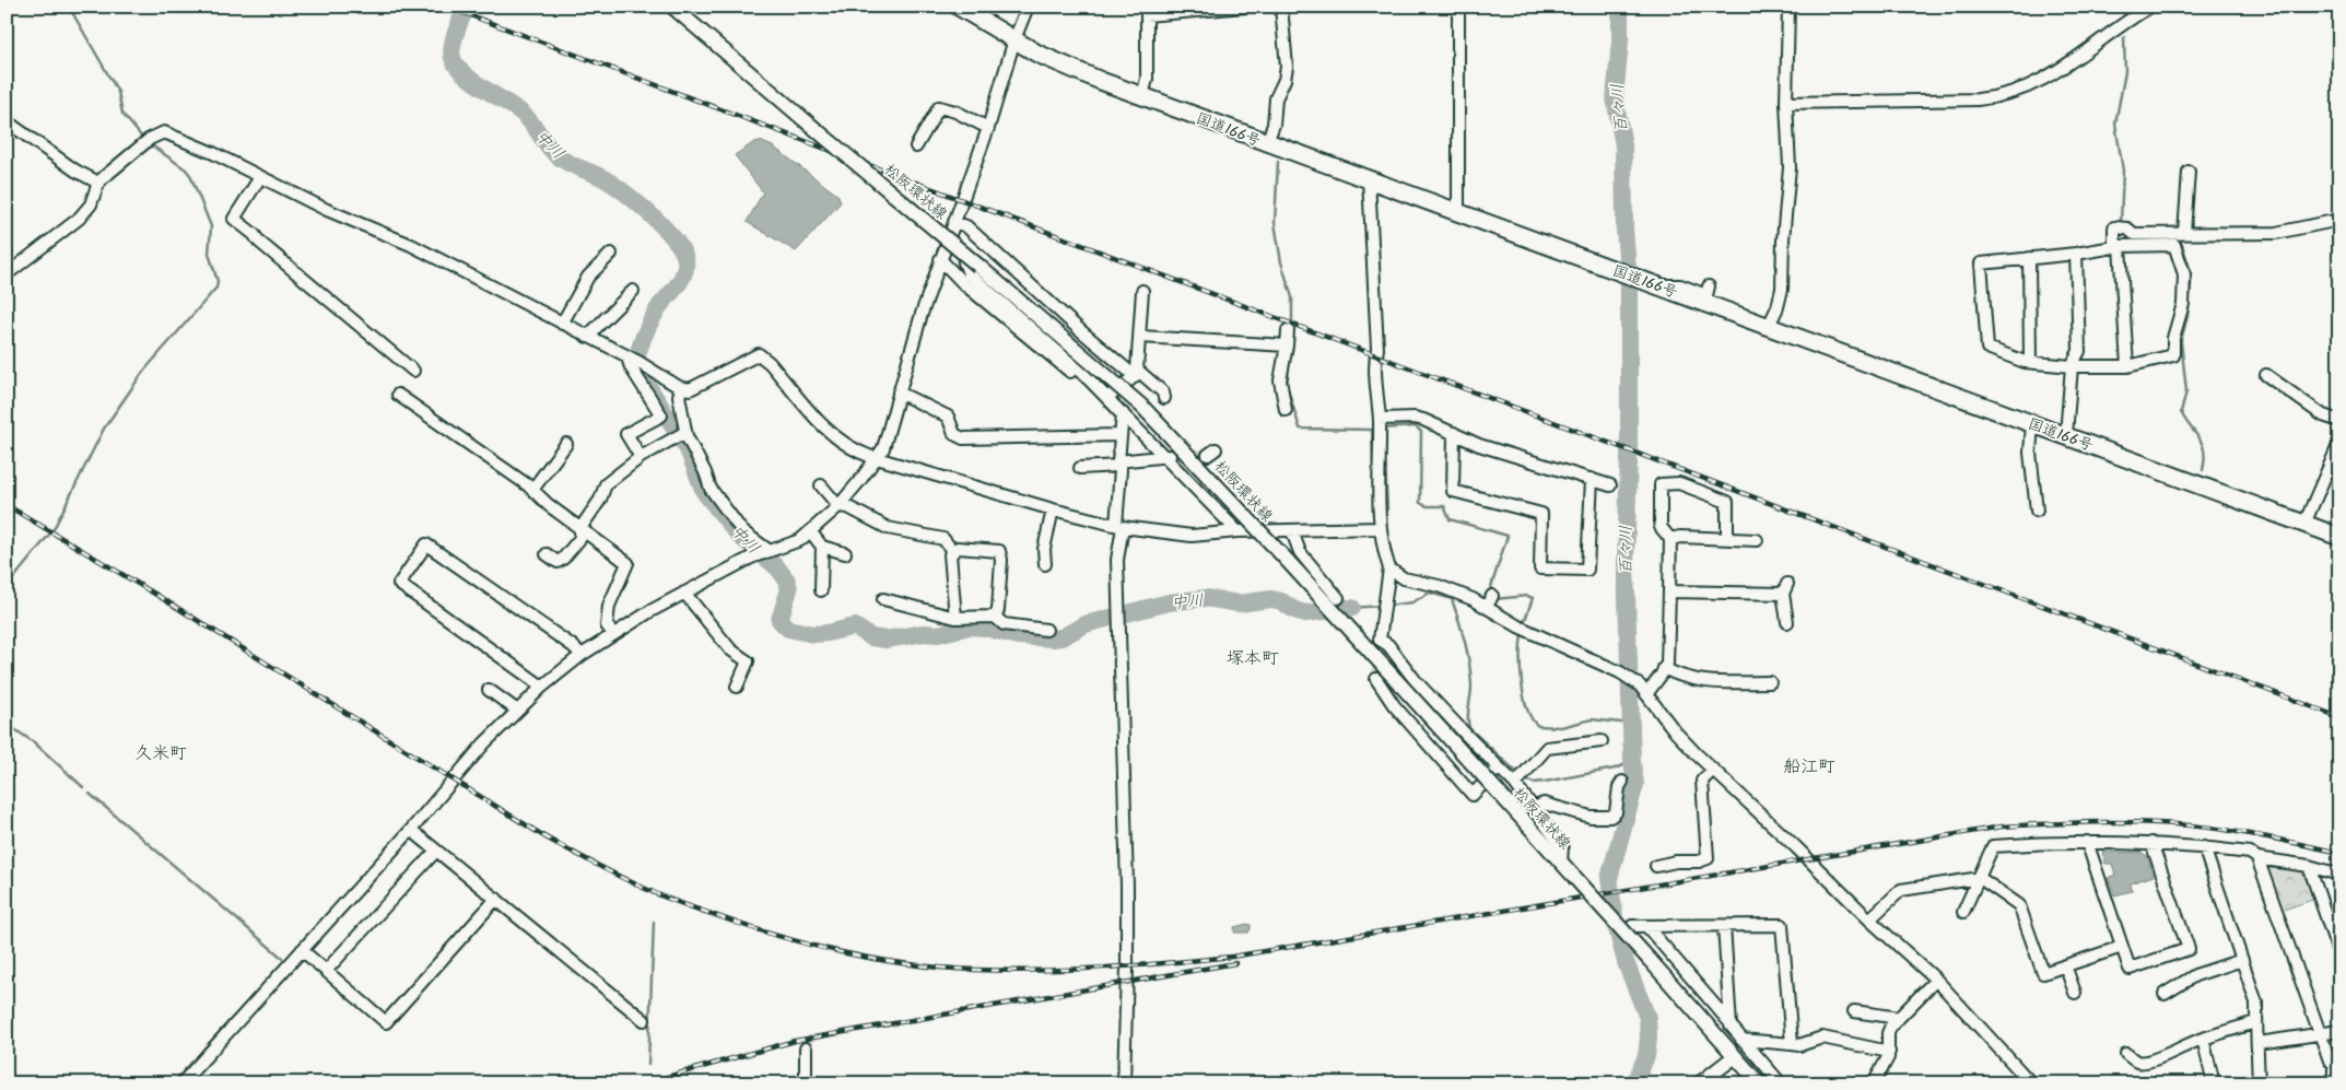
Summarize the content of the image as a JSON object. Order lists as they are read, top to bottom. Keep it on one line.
{"streets":{"highway":["国道166号"],"main road":["松阪環状線"]},"districts":["塚本町","久米町","船江町"],"water":["百々川","中川"]}
